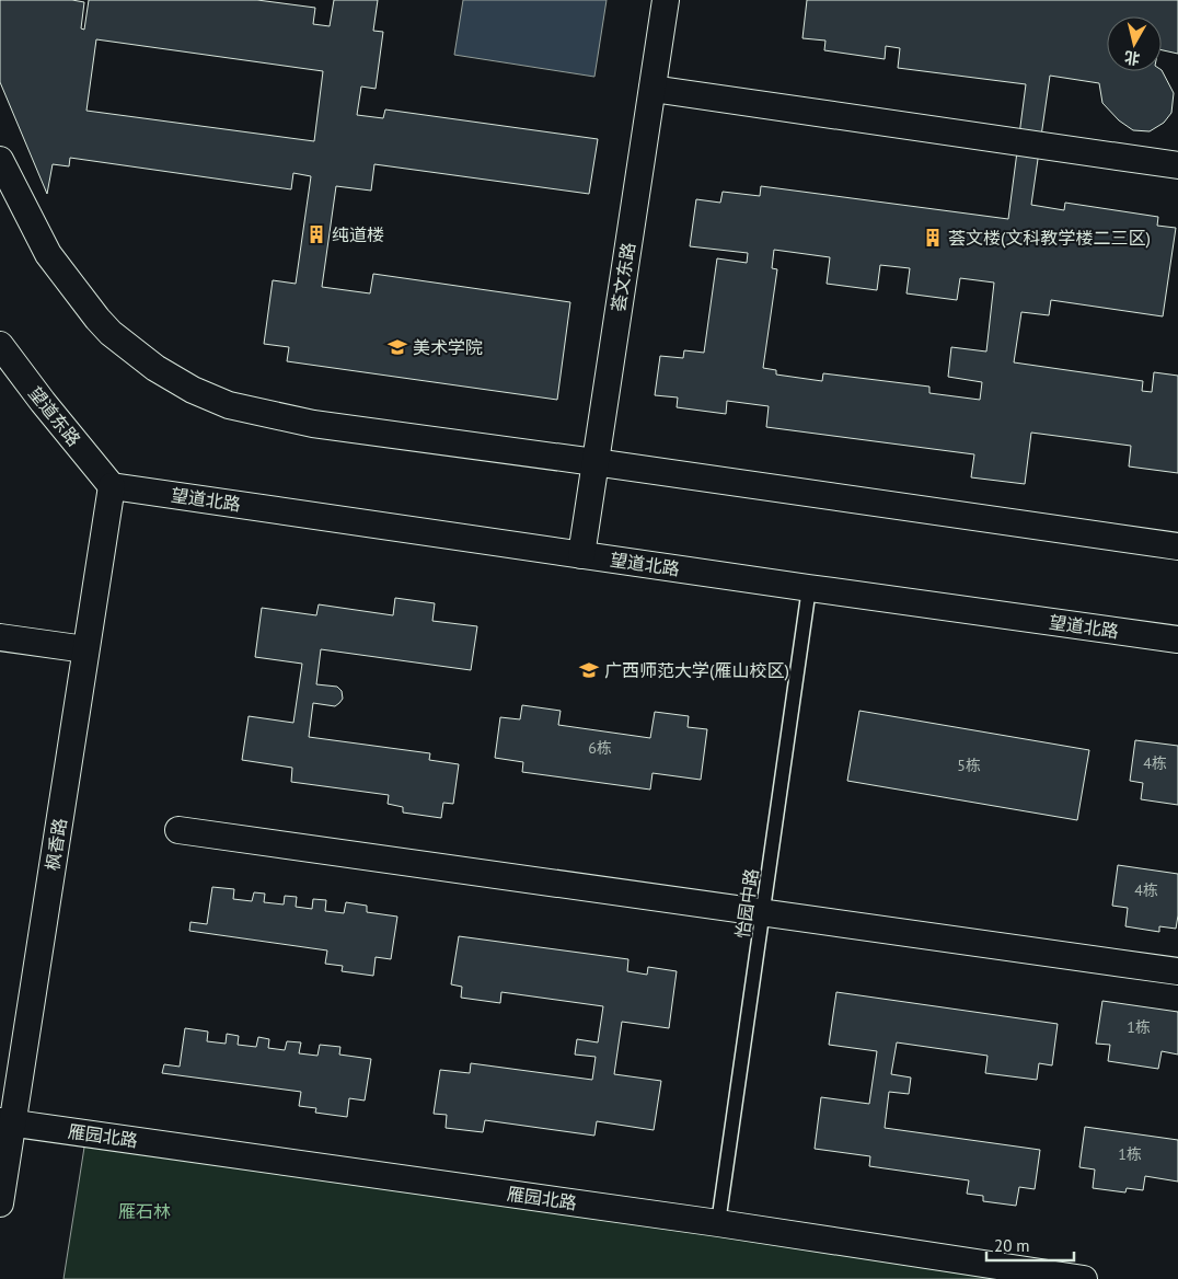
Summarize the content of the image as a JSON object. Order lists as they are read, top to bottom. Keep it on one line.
{"streets":{"street":["荟文东路","望道东路","望道北路","枫香路","雁园北路"],"lane":["怡园中路"]},"crossings":[["荟文东路","望道北路"],["望道东路","望道北路"],["望道东路","枫香路"],["望道北路","枫香路"],["望道北路","怡园中路"],["枫香路","雁园北路"],["怡园中路","雁园北路"]],"parks":["雁石林"],"places":{"building":["纯道楼","荟文楼(文科教学楼二三区)"],"school or university":["美术学院","广西师范大学(雁山校区)"]},"house_numbers":["6栋","4栋","5栋","4栋","1栋","1栋"],"scale_bar":"20 m","north":"bottom"}
